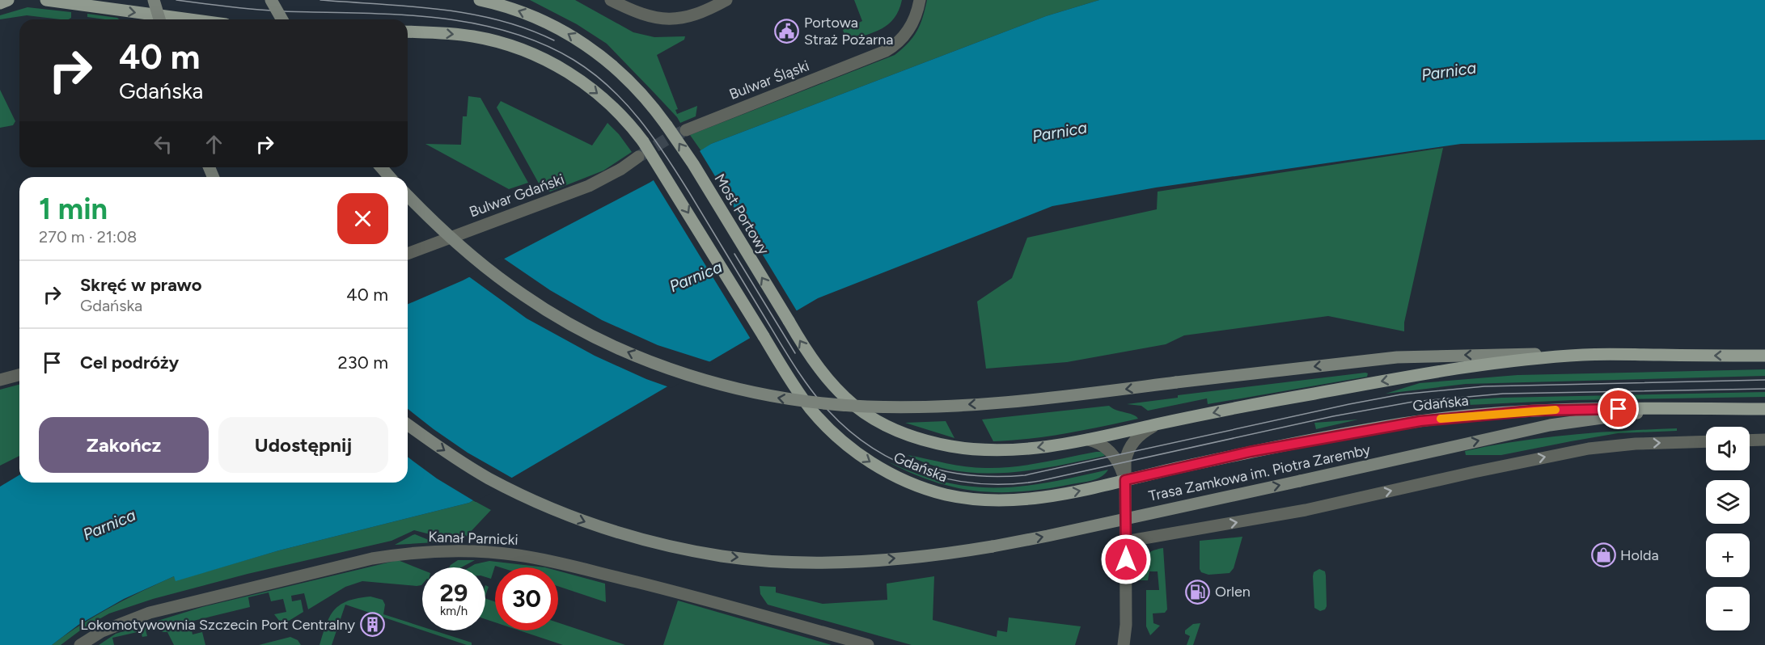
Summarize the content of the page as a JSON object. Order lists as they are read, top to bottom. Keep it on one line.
{"streets":{"main road":["Most Portowy","Gdańska","Trasa Zamkowa im. Piotra Zaremby"],"street":["Bulwar Śląski","Bulwar Gdański","Kanał Parnicki"]},"crossings":[["Most Portowy","Gdańska"],["Gdańska","Trasa Zamkowa im. Piotra Zaremby"]],"one_way":["Most Portowy","Trasa Zamkowa im. Piotra Zaremby"],"water":["Parnica"],"places":{"public building":["Portowa Straż Pożarna"],"shop":["Holda"],"fuel station":["Orlen"],"building":["Lokomotywownia Szczecin Port Centralny"]},"page":{"turn":["40 m","Gdańska"],"heading":["1 min","270 m · 21:08"],"list":[{"name":"Skręć w prawo","note":"Gdańska","value":"40 m"},{"name":"Cel podróży","value":"230 m"}],"buttons":["Zakończ","Udostępnij"],"map_buttons":["+","−"],"speed":"29 km/h","limit":"30"}}
